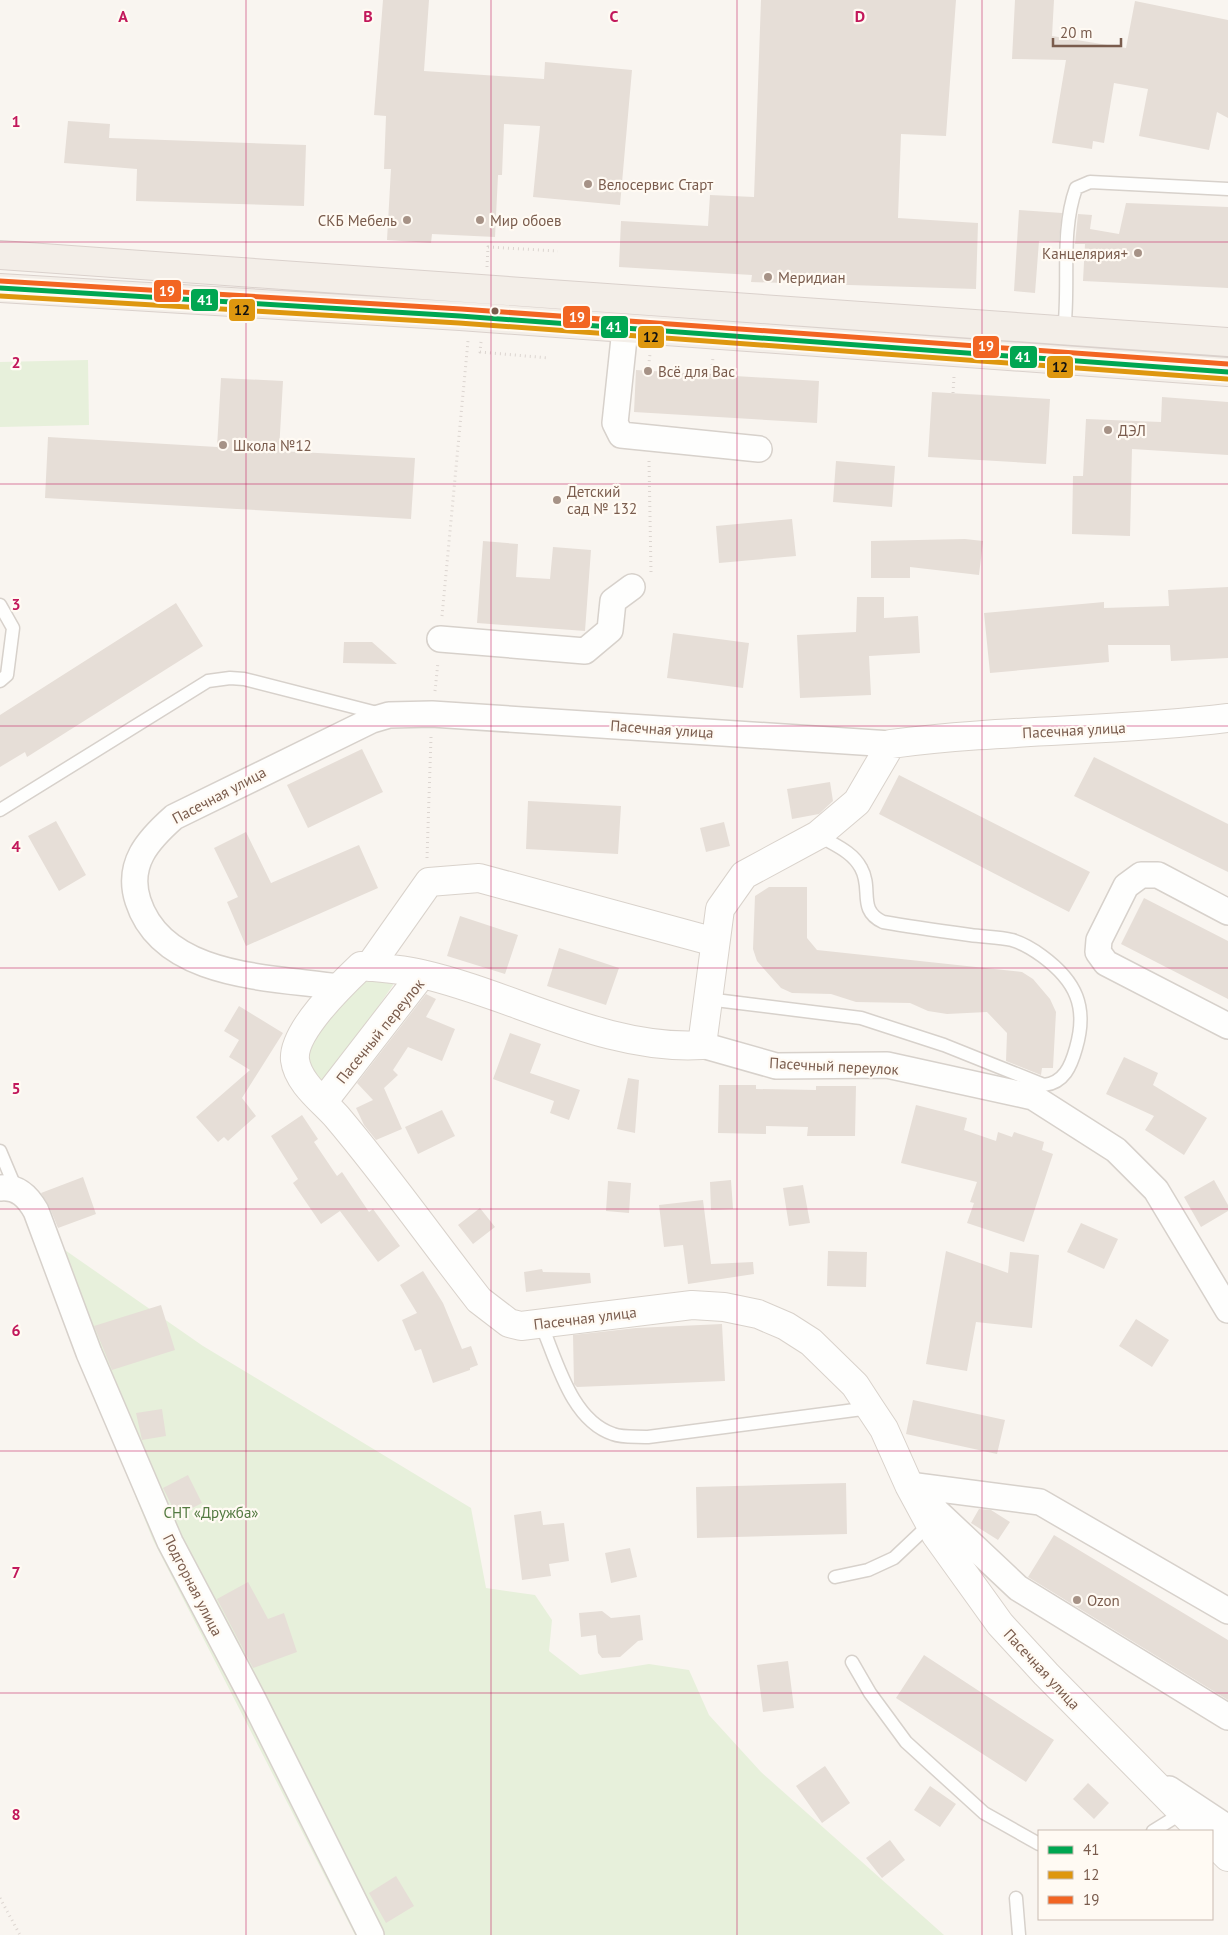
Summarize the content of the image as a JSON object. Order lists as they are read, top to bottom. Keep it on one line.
{"streets":{"street":["Пасечная улица","Пасечный переулок","Подгорная улица"]},"crossings":[["Пасечная улица","Пасечный переулок"]],"parks":["СНТ «Дружба»"],"places":["Велосервис Старт","СКБ Мебель","Мир обоев","Канцелярия+","Меридиан","Всё для Вас","ДЭЛ","Школа №12","Детский сад № 132","Ozon"],"lines":["transit line 19","transit line 41","transit line 12"],"legend":["41","12","19"],"scale_bar":"20 m","grid":{"columns":["A","B","C","D"],"rows":["1","2","3","4","5","6","7","8"]}}
